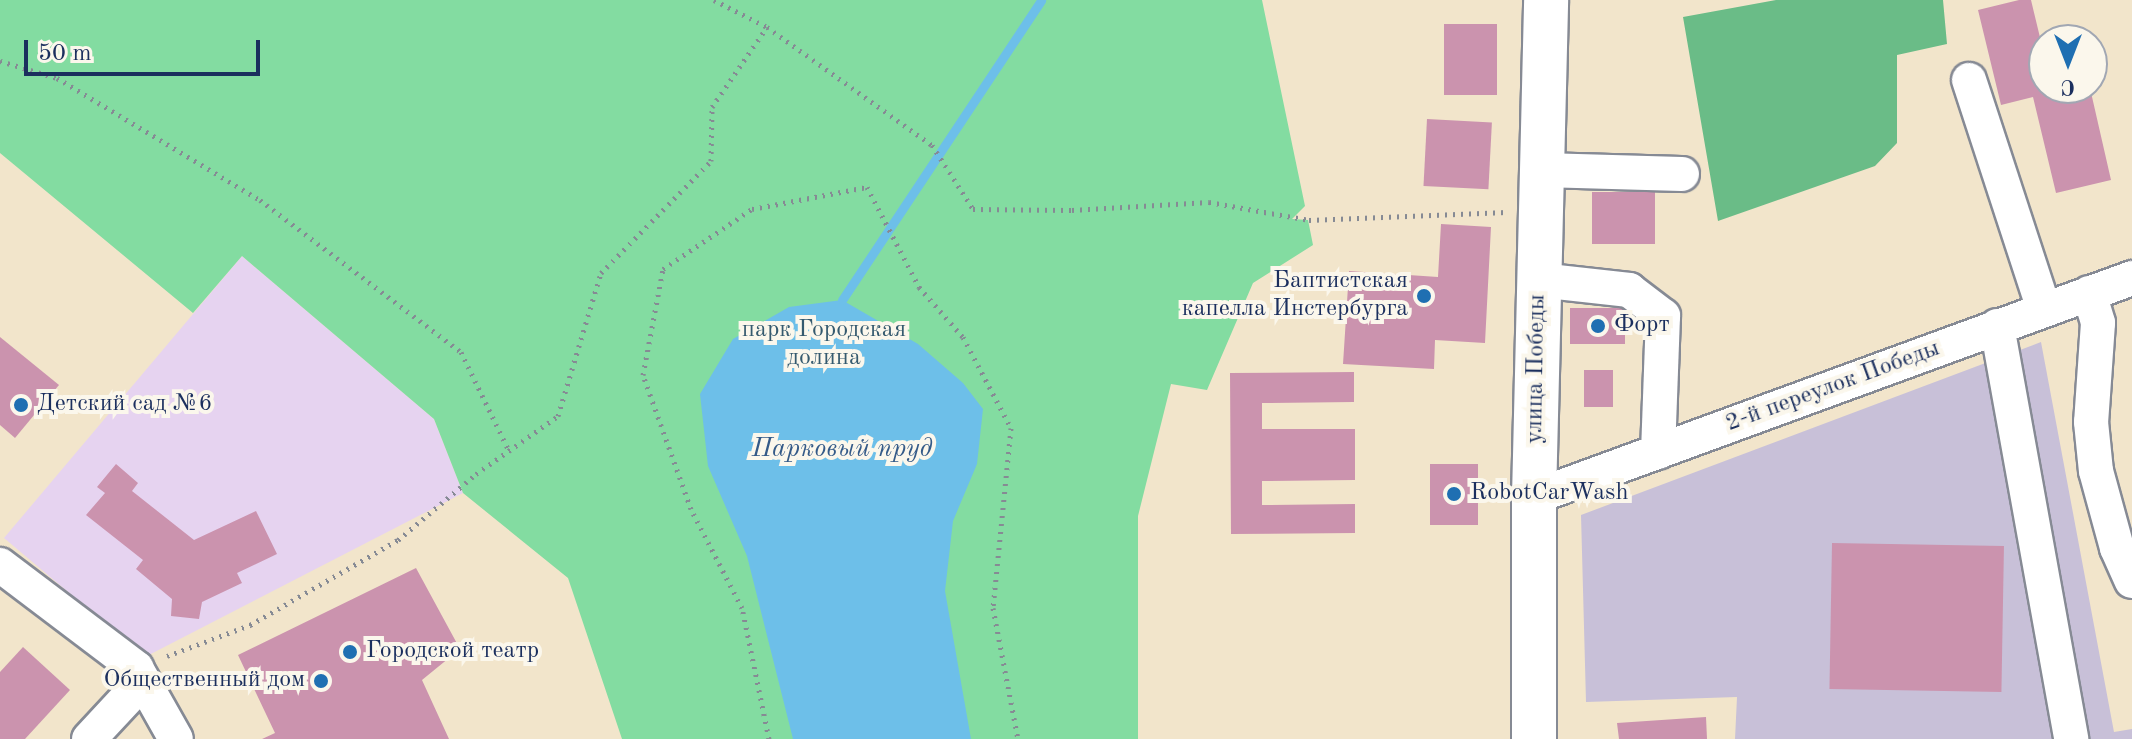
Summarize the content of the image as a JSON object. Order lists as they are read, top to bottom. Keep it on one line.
{"streets":{"highway":["улица Победы"],"street":["2-й переулок Победы"]},"crossings":[["улица Победы","2-й переулок Победы"]],"water":["Парковый пруд"],"parks":["парк Городская долина"],"places":["Баптистская капелла Инстербурга","Форт","Детский сад №6","RobotCarWash","Городской театр","Общественный дом"],"scale_bar":"50 m","north":"bottom"}
